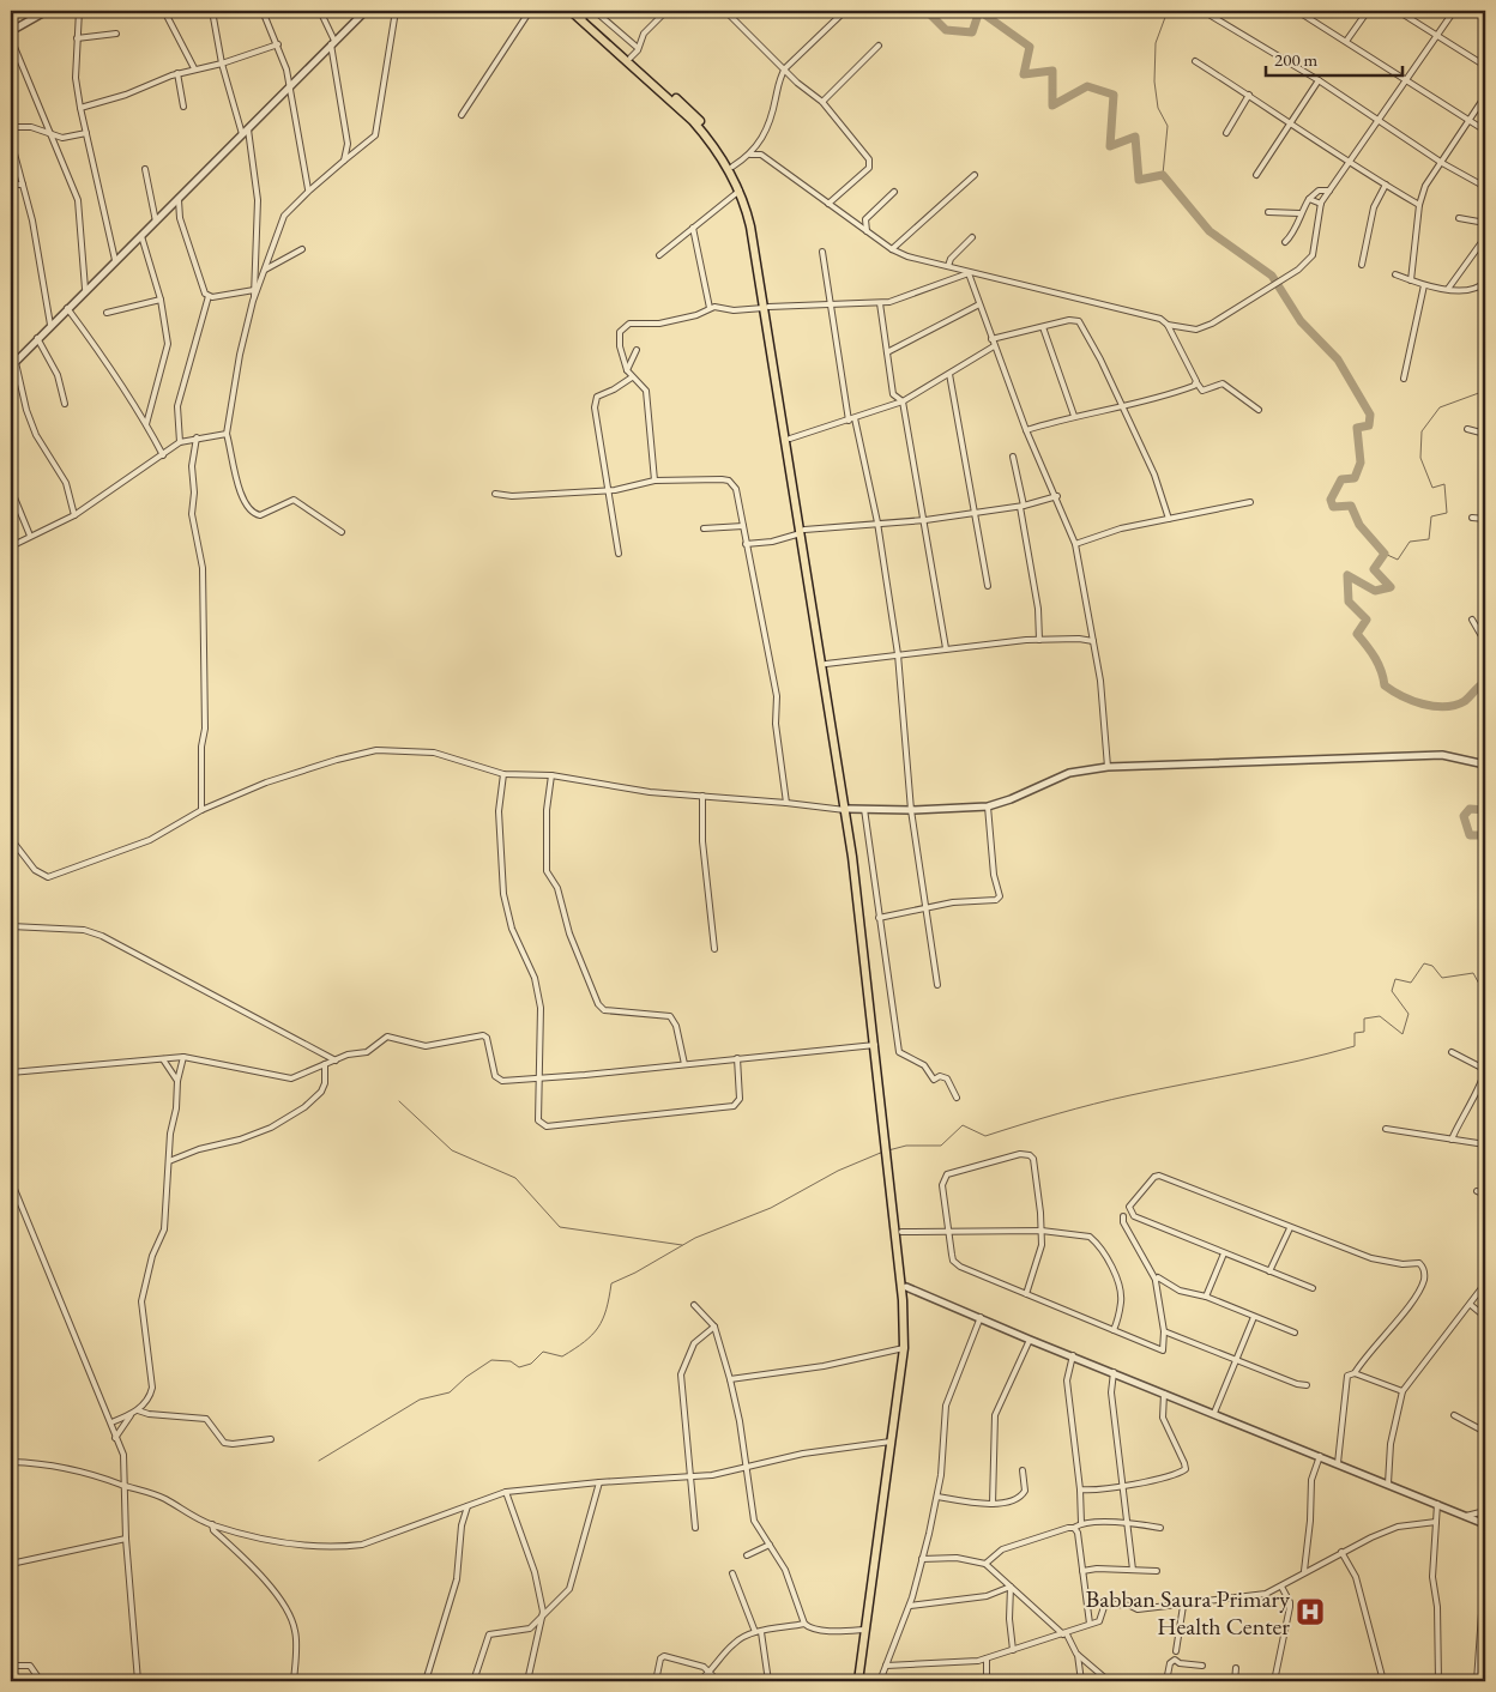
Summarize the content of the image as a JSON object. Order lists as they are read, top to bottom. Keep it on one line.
{"places":{"hospital":["Babban Saura Primary Health Center"]},"scale_bar":"200 m"}
